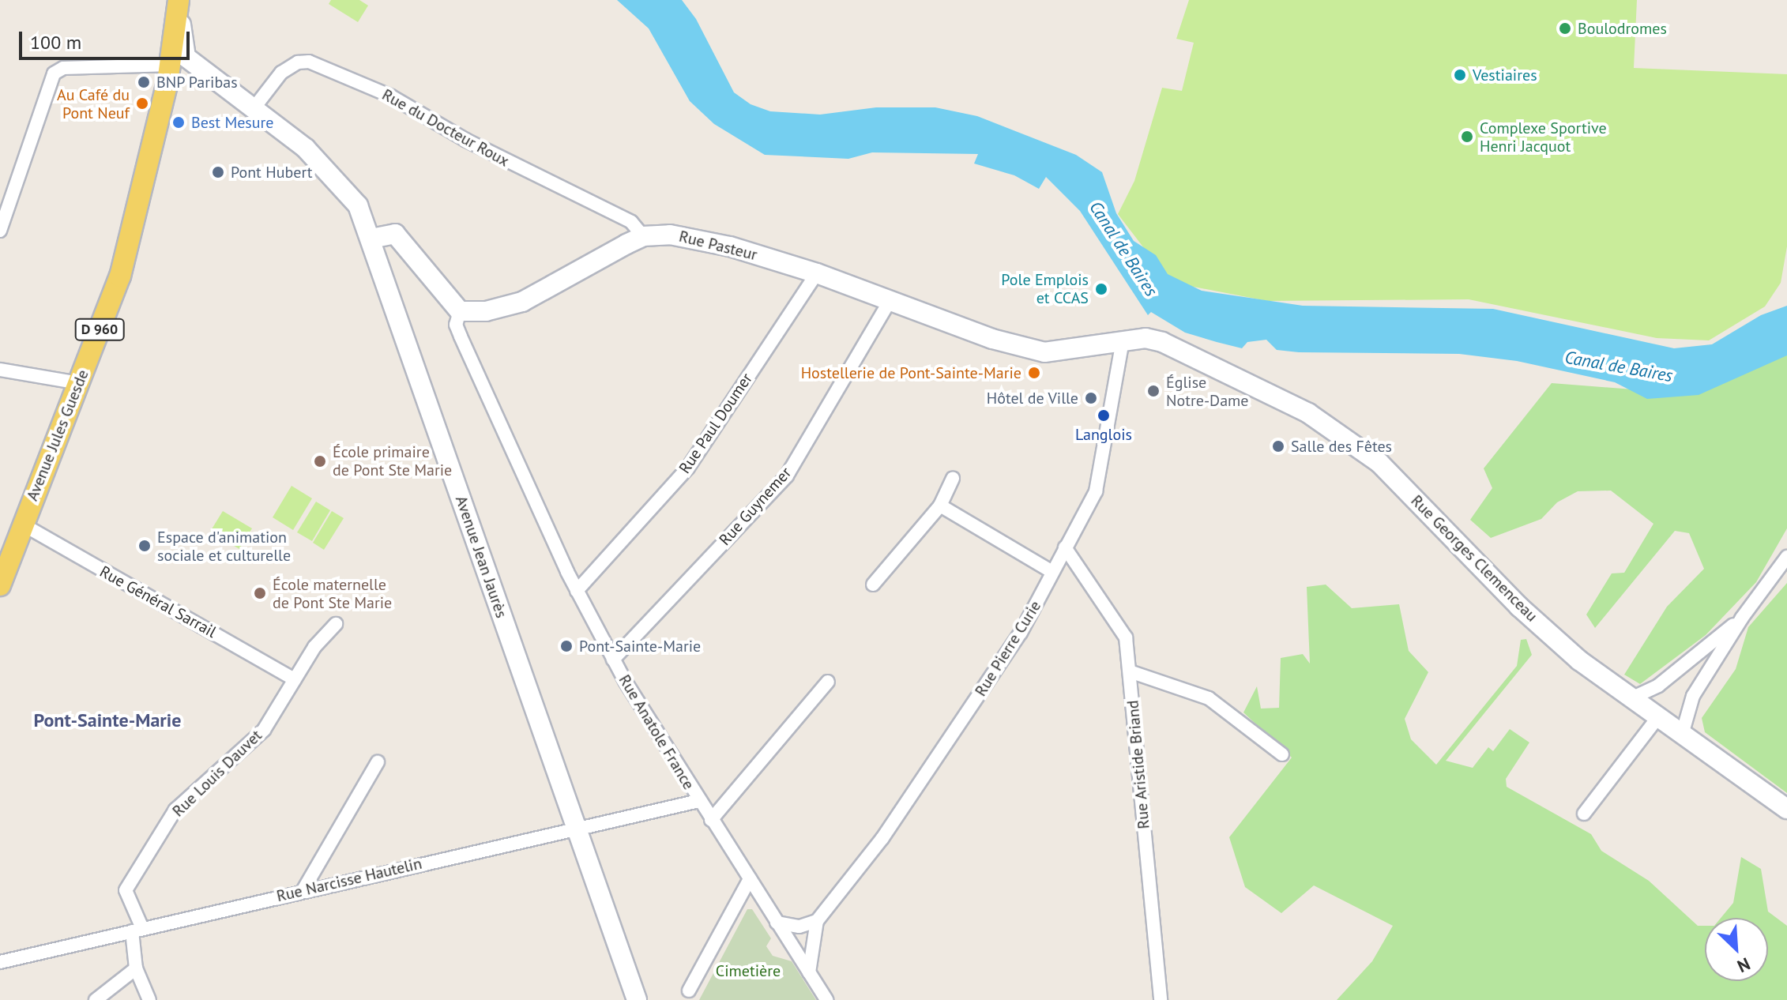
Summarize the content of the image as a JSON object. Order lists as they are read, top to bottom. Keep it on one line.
{"streets":{"main road":["Rue Pasteur","D 960","Avenue Jules Guesde","Avenue Jean Jaurès","Rue Georges Clemenceau"],"street":["Rue du Docteur Roux","Rue Paul Doumer","Rue Guynemer","Rue Général Sarrail","Rue Pierre Curie","Rue Anatole France","Rue Aristide Briand","Rue Louis Dauvet","Rue Narcisse Hautelin"]},"crossings":[["Rue du Docteur Roux","Rue Pasteur"],["Rue du Docteur Roux","Avenue Jean Jaurès"],["Rue Pasteur","Rue Paul Doumer"],["Rue Pasteur","Rue Guynemer"],["Rue Pasteur","Rue Georges Clemenceau"],["Rue Pasteur","Rue Pierre Curie"],["Rue Pasteur","Rue Anatole France"],["D 960","Avenue Jules Guesde"],["D 960","Avenue Jean Jaurès"],["Rue Paul Doumer","Rue Anatole France"],["Avenue Jules Guesde","Avenue Jean Jaurès"],["Avenue Jules Guesde","Rue Général Sarrail"],["Rue Guynemer","Rue Anatole France"],["Avenue Jean Jaurès","Rue Narcisse Hautelin"],["Rue Général Sarrail","Rue Louis Dauvet"],["Rue Pierre Curie","Rue Anatole France"],["Rue Pierre Curie","Rue Aristide Briand"],["Rue Anatole France","Rue Narcisse Hautelin"],["Rue Louis Dauvet","Rue Narcisse Hautelin"]],"districts":["Pont-Sainte-Marie"],"water":["Canal de Baires"],"parks":["Cimetière"],"places":["Boulodromes","Vestiaires","BNP Paribas","Au Café du Pont Neuf","Best Mesure","Complexe Sportive Henri Jacquot","Pont Hubert","Pole Emplois et CCAS","Hostellerie de Pont-Sainte-Marie","Église Notre-Dame","Hôtel de Ville","Langlois","Salle des Fêtes","École primaire de Pont Ste Marie","Espace d'animation sociale et culturelle","École maternelle de Pont Ste Marie","Pont-Sainte-Marie"],"scale_bar":"100 m","north":"bottom right"}
